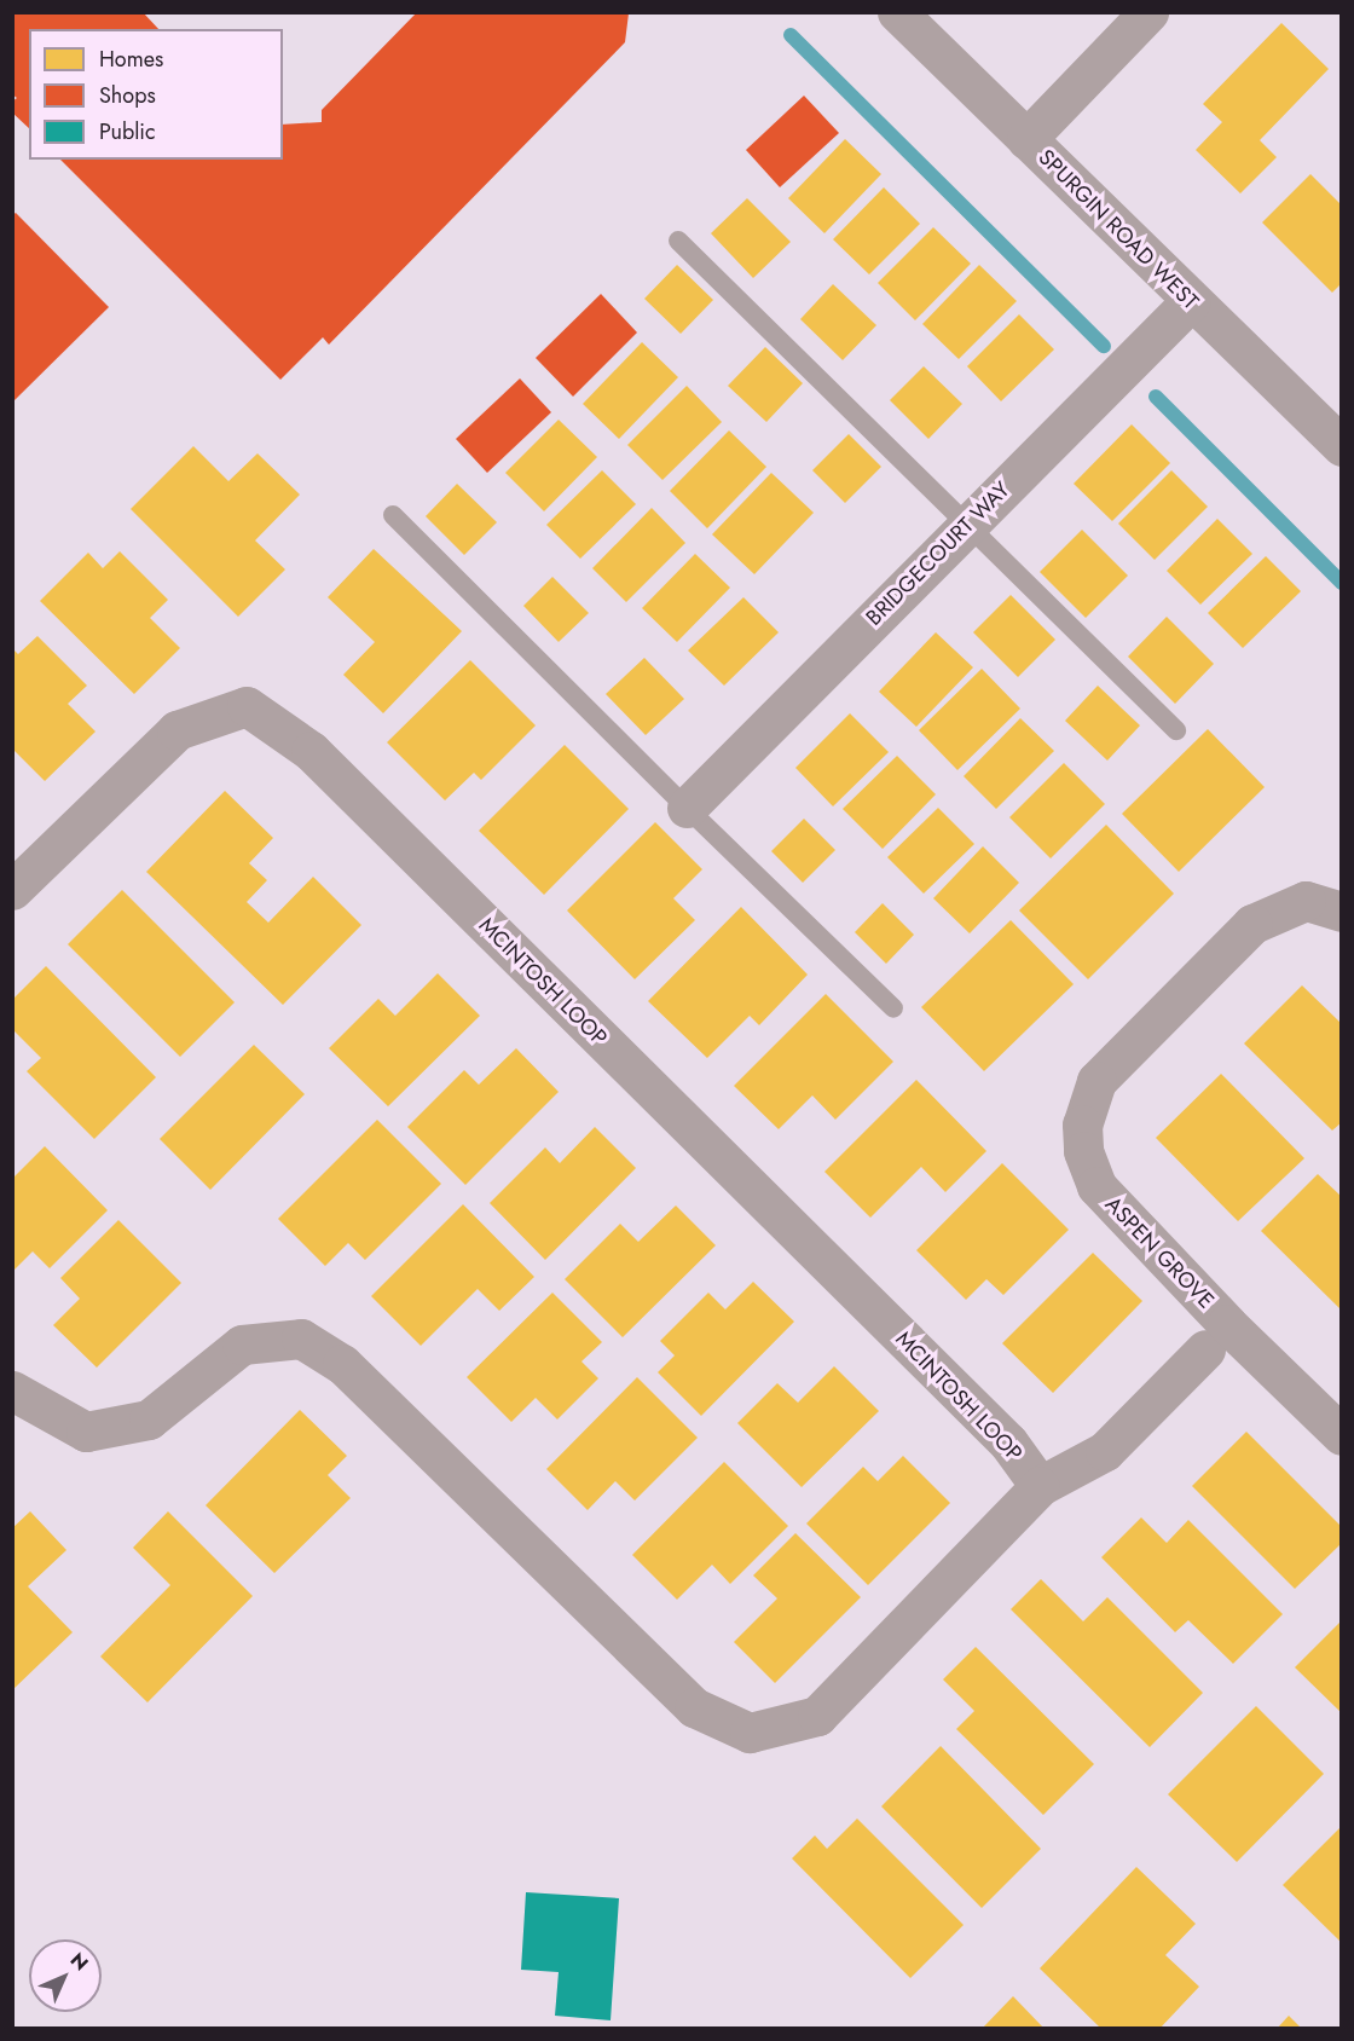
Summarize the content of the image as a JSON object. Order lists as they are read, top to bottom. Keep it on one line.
{"streets":{"street":["SPURGIN ROAD WEST","BRIDGECOURT WAY","MCINTOSH LOOP","ASPEN GROVE"]},"crossings":[["SPURGIN ROAD WEST","BRIDGECOURT WAY"]],"legend":["Homes","Shops","Public"],"north":"top right"}
